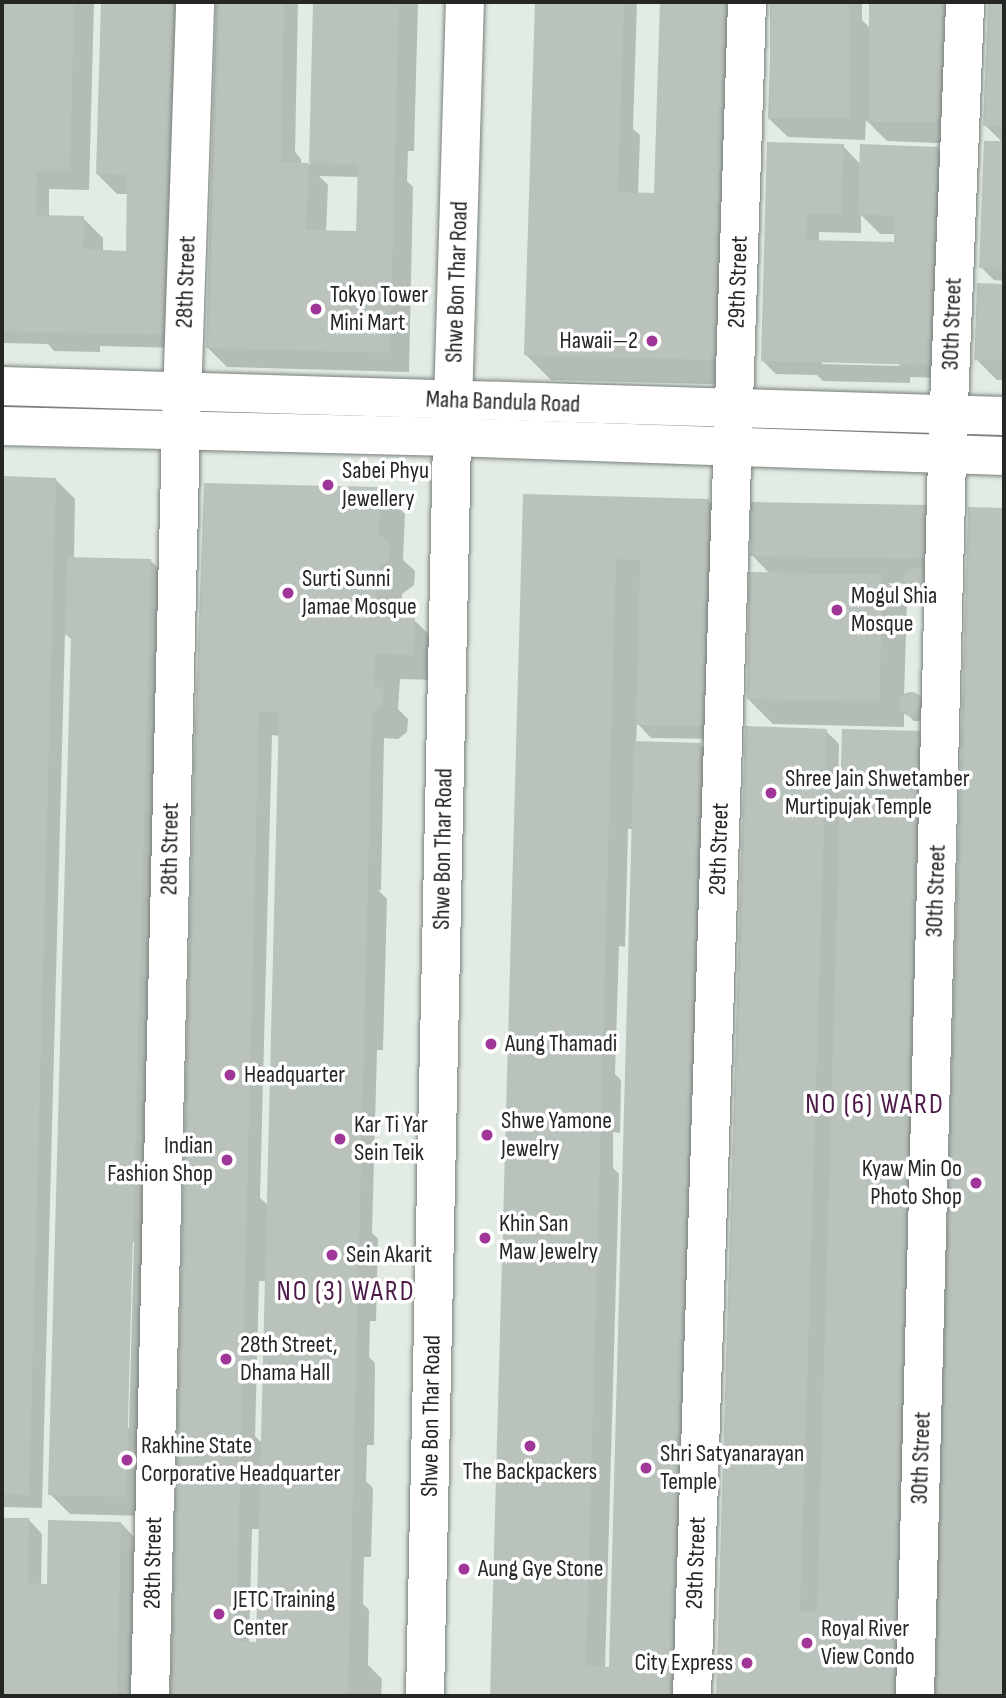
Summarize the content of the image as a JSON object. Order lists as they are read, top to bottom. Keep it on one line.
{"streets":{"street":["28th Street","Shwe Bon Thar Road","29th Street","30th Street","Maha Bandula Road"]},"crossings":[["28th Street","Maha Bandula Road"],["Shwe Bon Thar Road","Maha Bandula Road"],["29th Street","Maha Bandula Road"],["30th Street","Maha Bandula Road"]],"districts":["NO (6) WARD","NO (3) WARD"],"places":["Tokyo Tower Mini Mart","Hawaii—2","Sabei Phyu Jewellery","Surti Sunni Jamae Mosque","Mogul Shia Mosque","Shree Jain Shwetamber Murtipujak Temple","Aung Thamadi","Headquarter","Shwe Yamone Jewelry","Kar Ti Yar Sein Teik","Indian Fashion Shop","Kyaw Min Oo Photo Shop","Khin San Maw Jewelry","Sein Akarit","28th Street, Dhama Hall","The Backpackers","Rakhine State Corporative Headquarter","Shri Satyanarayan Temple","Aung Gye Stone","JETC Training Center","Royal River View Condo","City Express"]}
